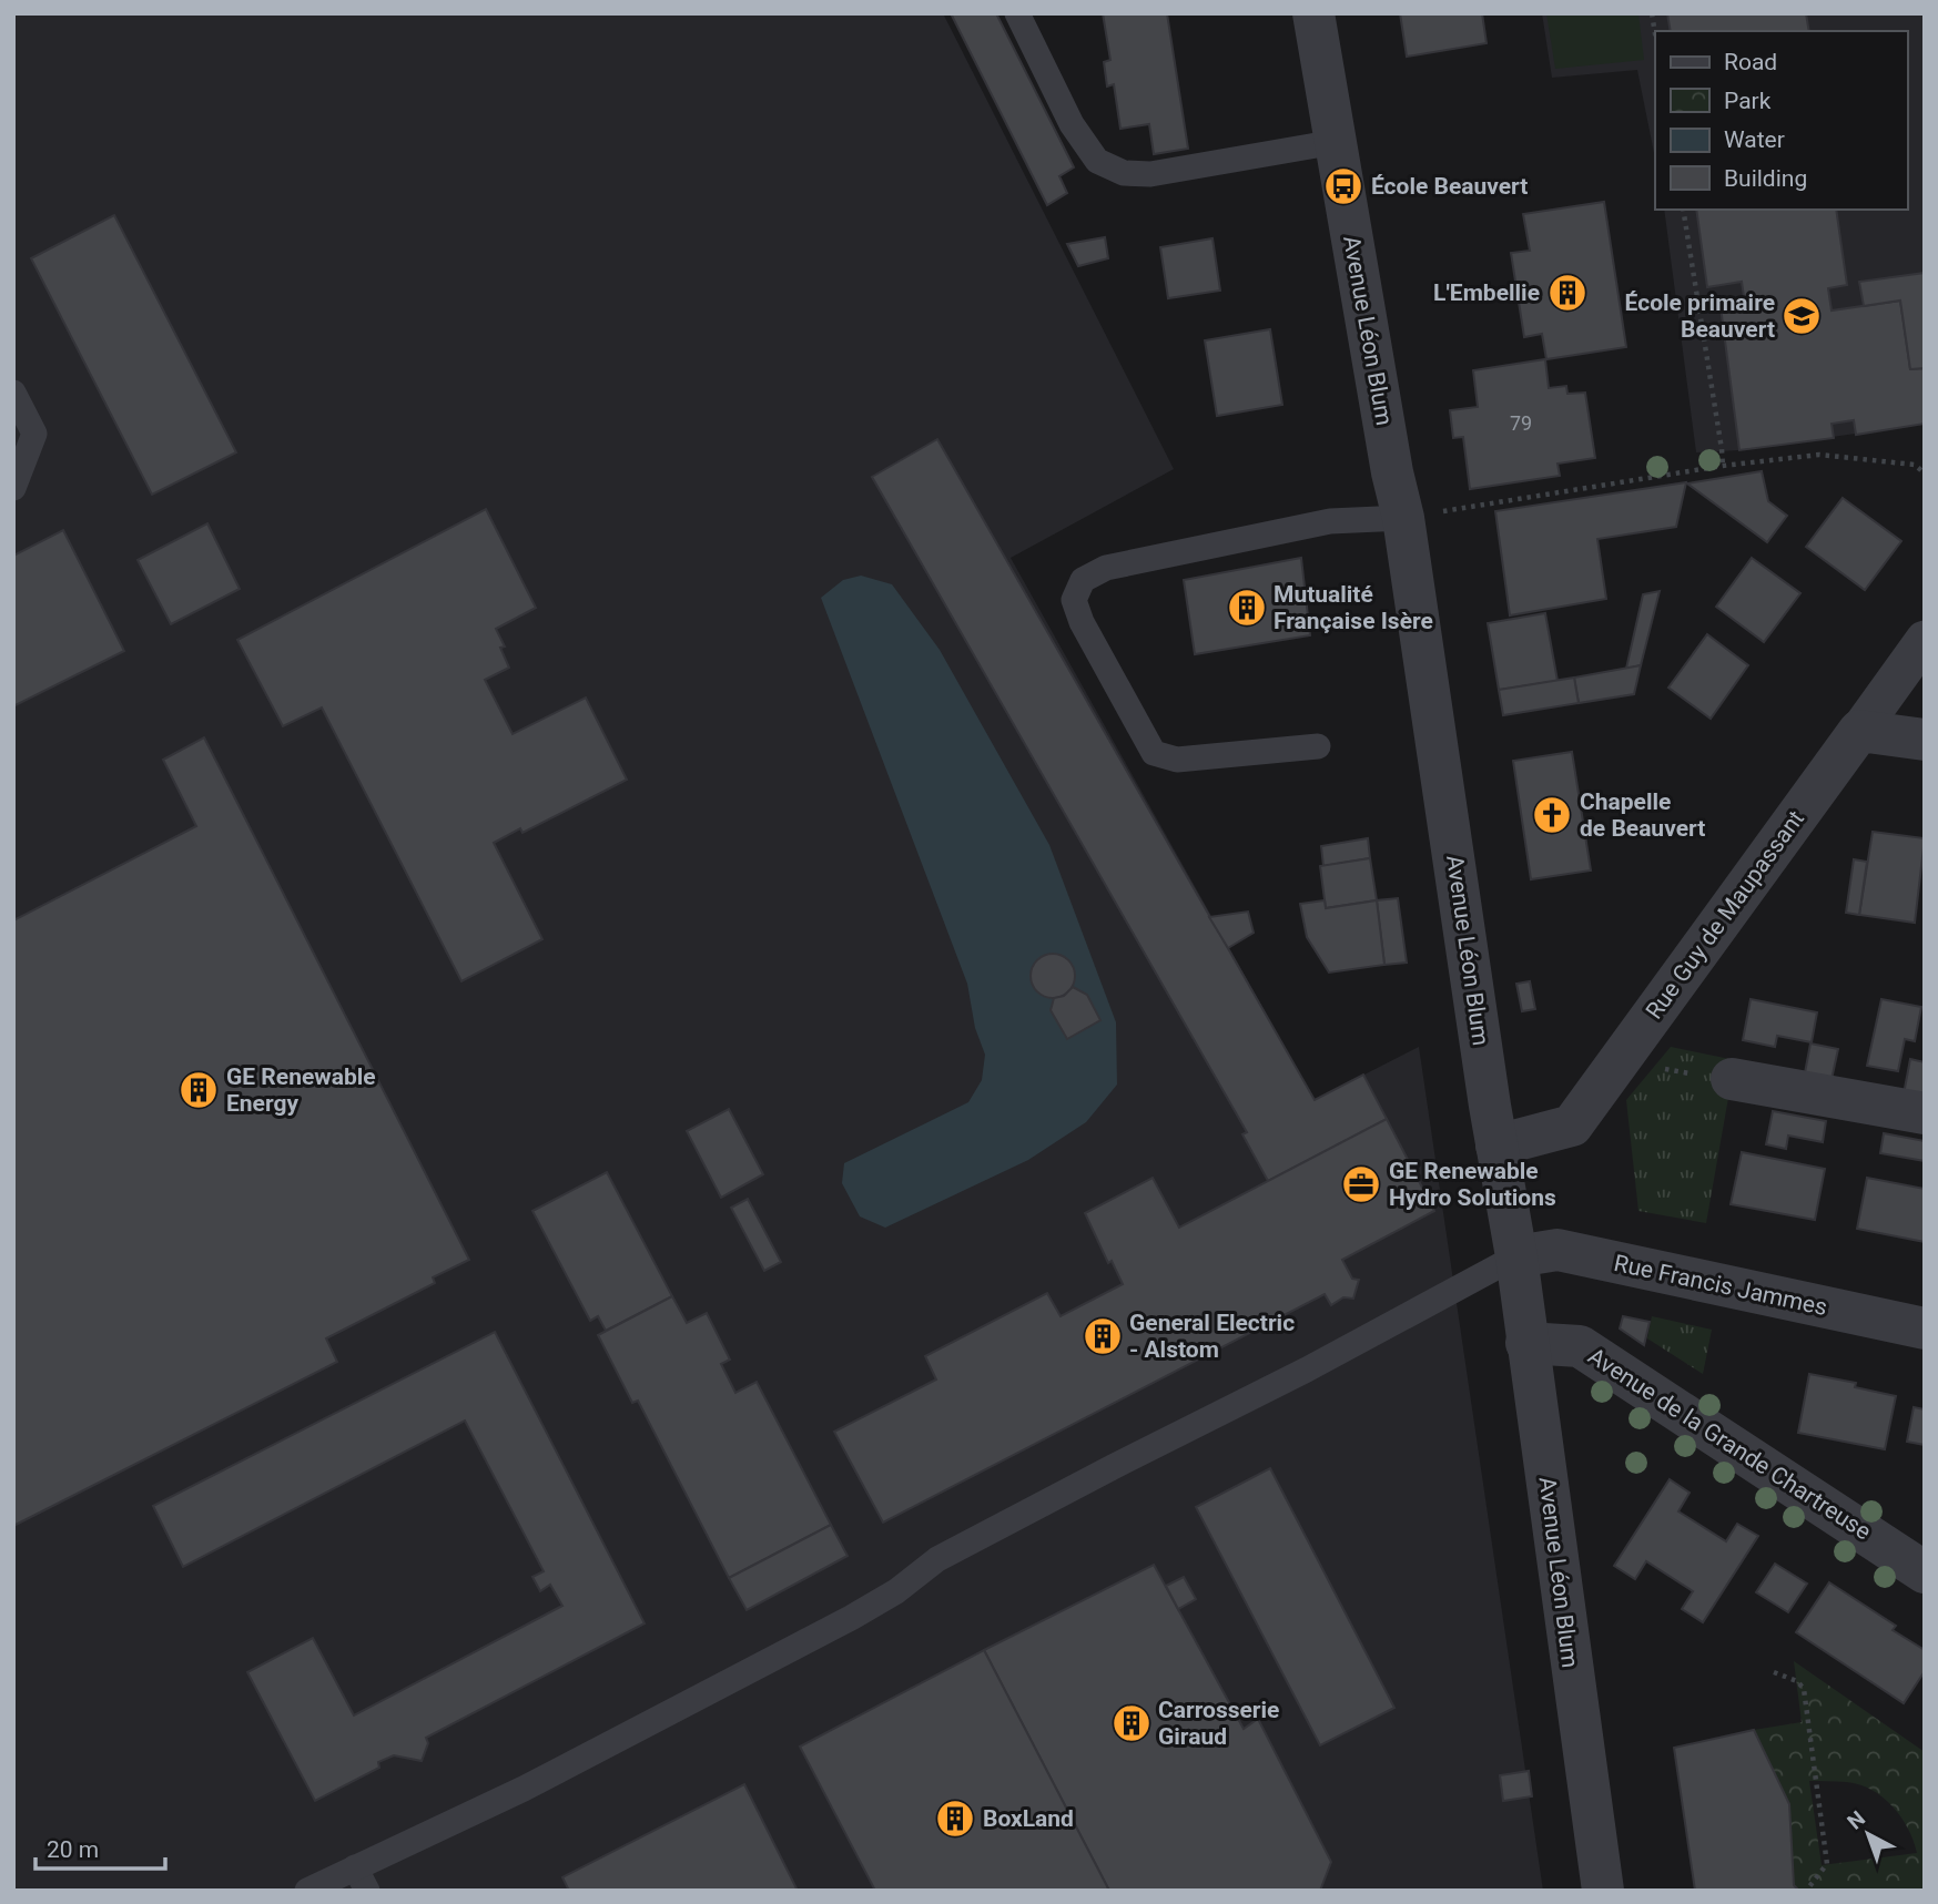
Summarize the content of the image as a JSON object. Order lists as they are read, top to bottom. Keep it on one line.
{"streets":{"street":["Avenue Léon Blum","Rue Guy de Maupassant","Rue Francis Jammes","Avenue de la Grande Chartreuse"]},"crossings":[["Avenue Léon Blum","Rue Guy de Maupassant"],["Avenue Léon Blum","Rue Francis Jammes"],["Avenue Léon Blum","Avenue de la Grande Chartreuse"]],"places":{"bus stop":["École Beauvert"],"building":["L'Embellie","Mutualité Française Isère","GE Renewable Energy","General Electric - Alstom","Carrosserie Giraud","BoxLand"],"school or university":["École primaire Beauvert"],"church":["Chapelle de Beauvert"],"office":["GE Renewable Hydro Solutions"]},"house_numbers":["79"],"legend":["Road","Park","Water","Building"],"scale_bar":"20 m","north":"top left"}
